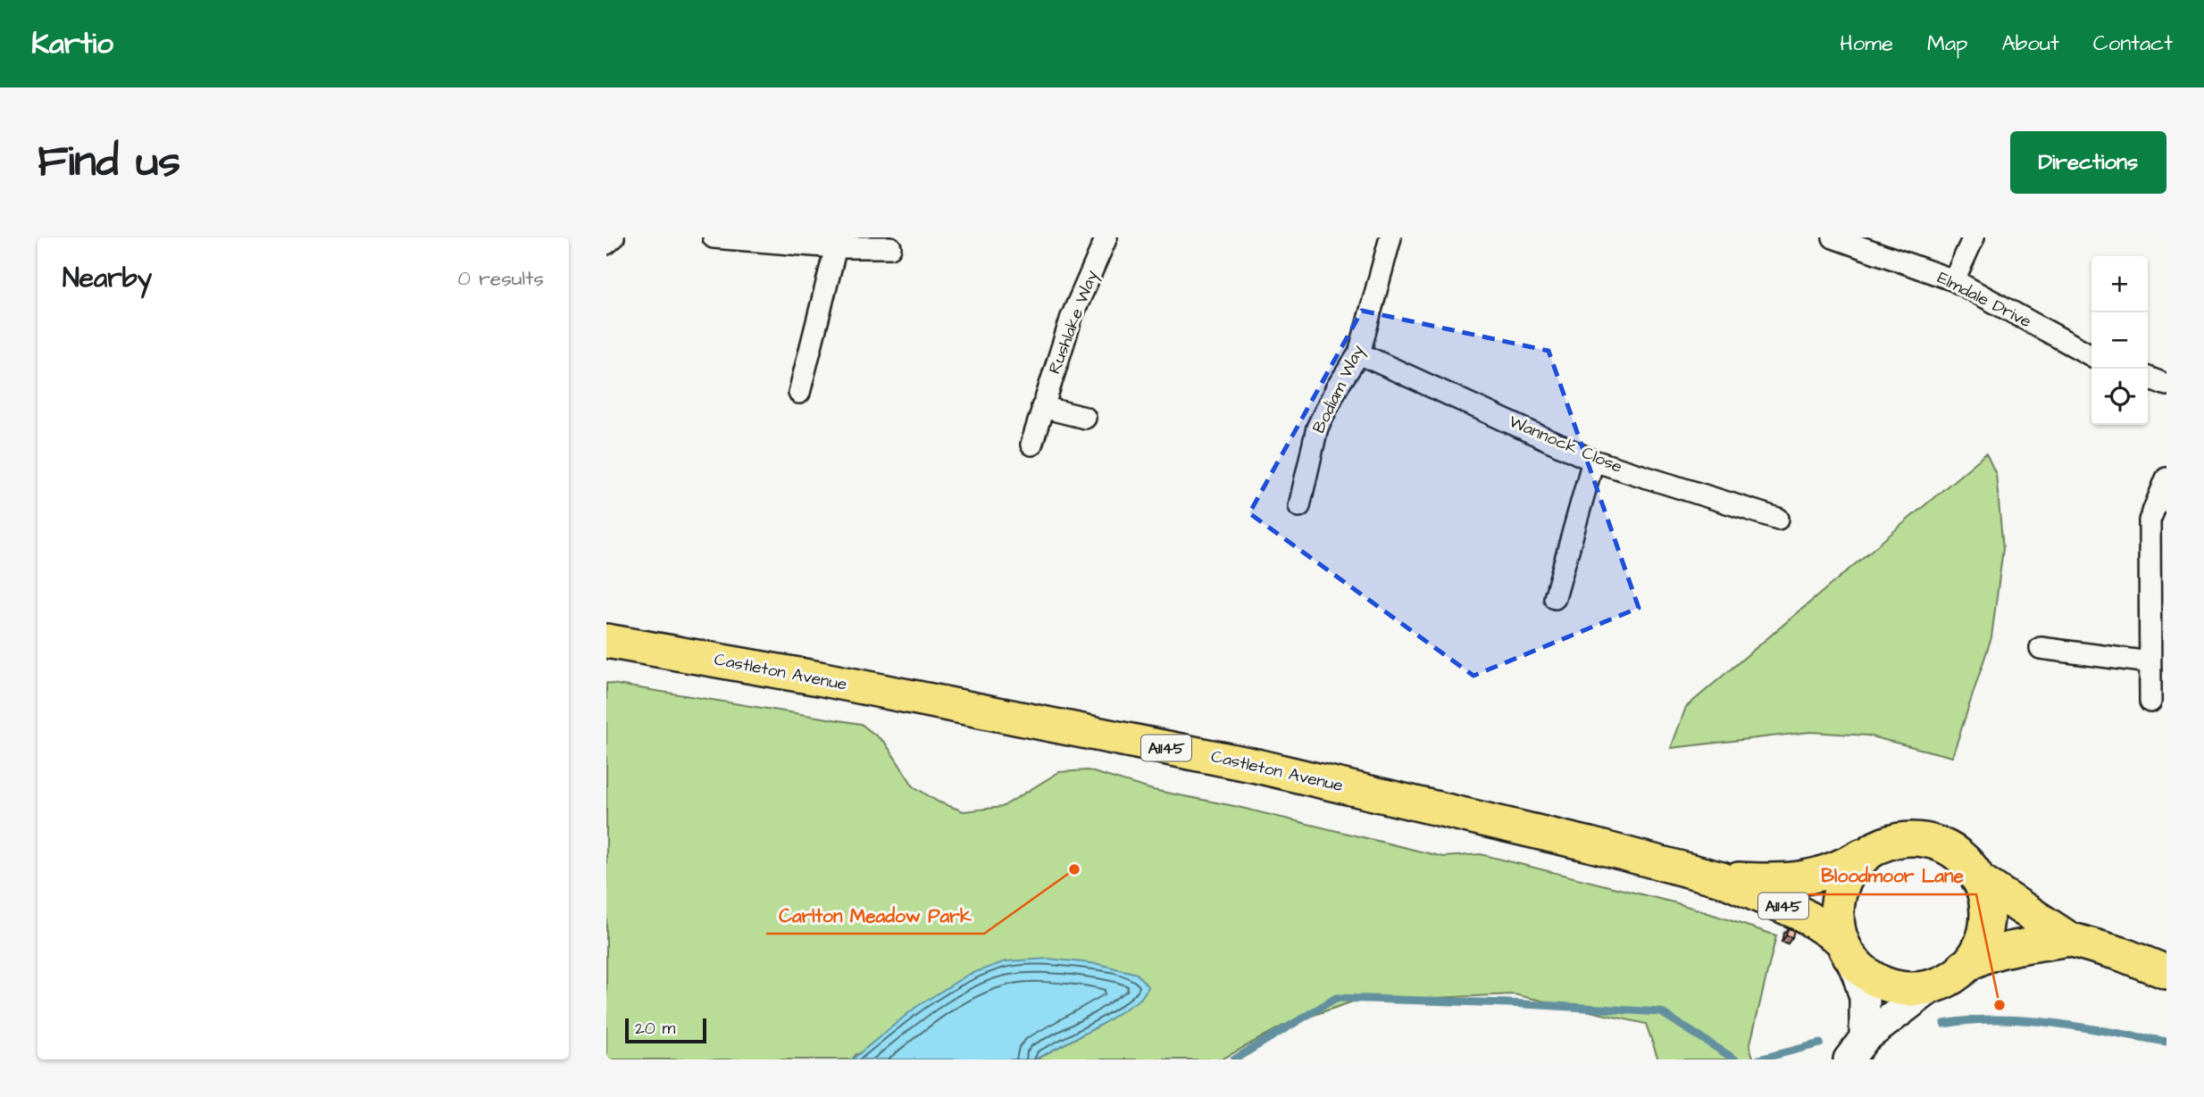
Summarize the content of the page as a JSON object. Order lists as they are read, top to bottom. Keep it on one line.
{"streets":{"main road":["Castleton Avenue","A1145"],"street":["Elmdale Drive","Rushlake Way","Bodiam Way","Wannock Close"]},"crossings":[["Bodiam Way","Wannock Close"]],"places":["Carlton Meadow Park","Bloodmoor Lane"],"scale_bar":"20 m","page":{"header":"Kartio","nav":["Home","Map","About","Contact"],"buttons":"Directions","title":"Find us","heading":["Nearby","0 results"],"map_buttons":["+","−"],"scale":"20 m"}}
